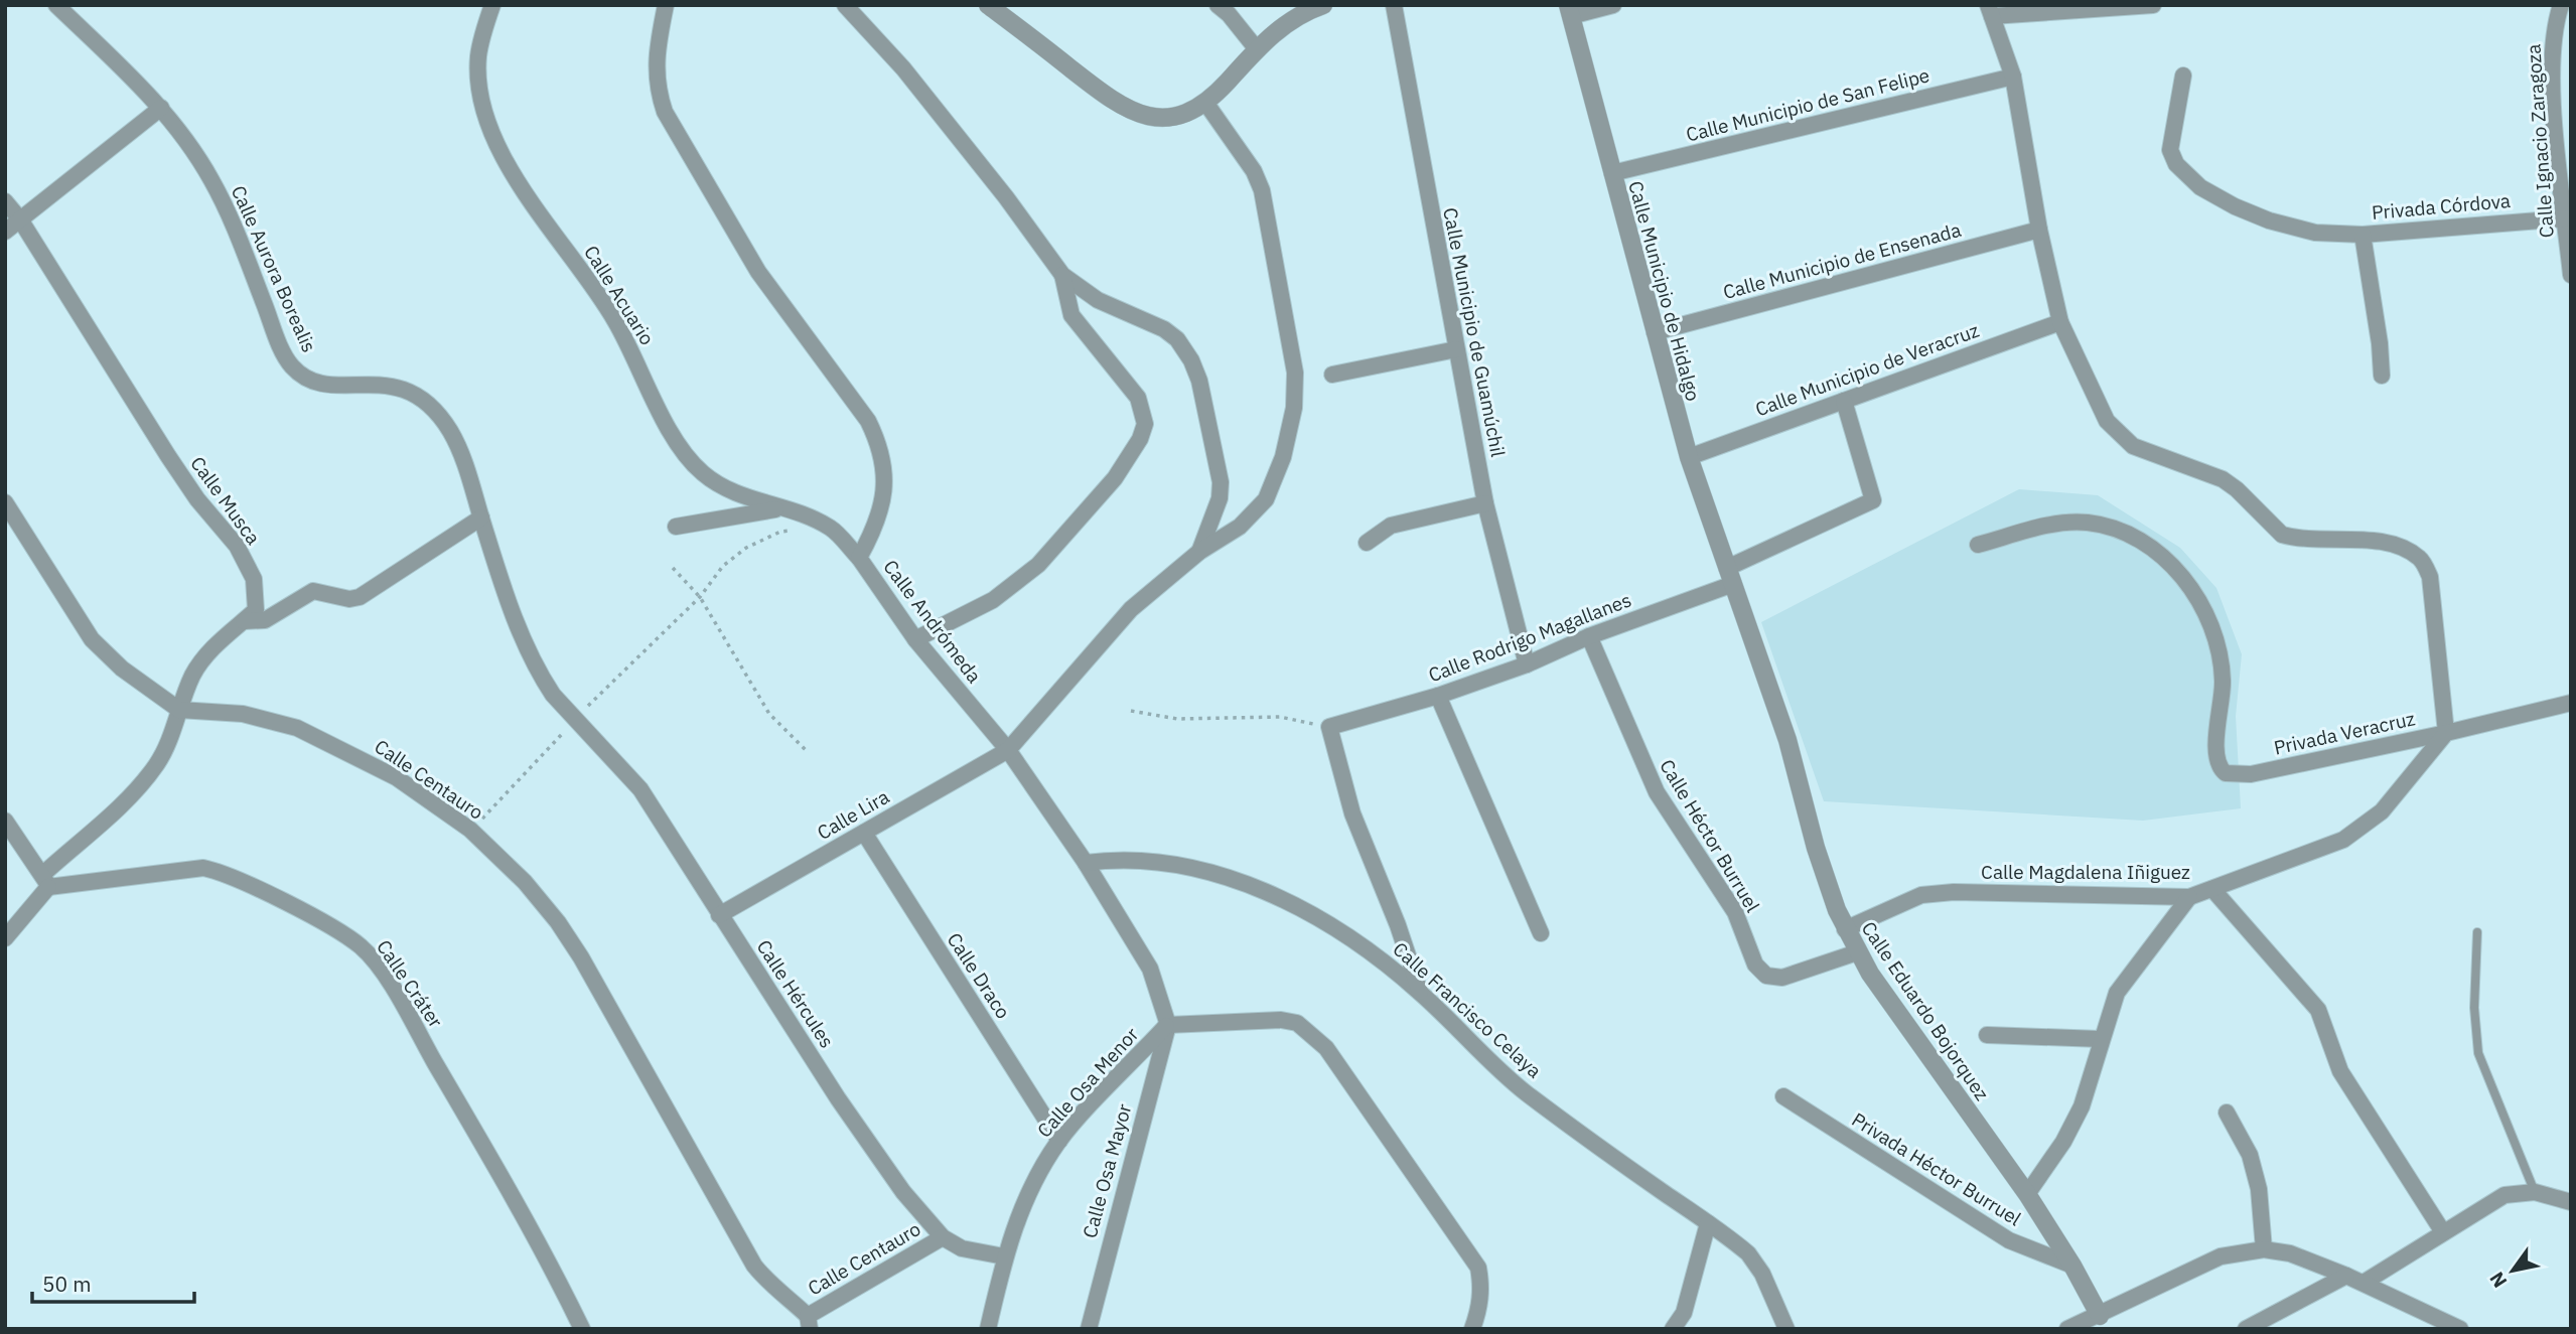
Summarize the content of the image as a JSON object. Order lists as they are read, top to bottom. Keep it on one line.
{"streets":{"street":["Calle Municipio de San Felipe","Calle Ignacio Zaragoza","Privada Córdova","Calle Municipio de Ensenada","Calle Aurora Borealis","Calle Municipio de Hidalgo","Calle Acuario","Calle Municipio de Guamúchil","Calle Municipio de Veracruz","Calle Musca","Calle Andrómeda","Calle Rodrigo Magallanes","Privada Veracruz","Calle Centauro","Calle Lira","Calle Héctor Burruel","Calle Magdalena Iñiguez","Calle Draco","Calle Cráter","Calle Hércules","Calle Francisco Celaya","Calle Eduardo Bojorquez","Calle Osa Menor","Privada Héctor Burruel","Calle Osa Mayor"]},"crossings":[["Calle Municipio de San Felipe","Calle Municipio de Hidalgo"],["Calle Ignacio Zaragoza","Privada Córdova"],["Calle Municipio de Ensenada","Calle Municipio de Hidalgo"],["Calle Aurora Borealis","Calle Hércules"],["Calle Municipio de Hidalgo","Calle Municipio de Veracruz"],["Calle Municipio de Hidalgo","Calle Rodrigo Magallanes"],["Calle Municipio de Hidalgo","Calle Eduardo Bojorquez"],["Calle Acuario","Calle Andrómeda"],["Calle Municipio de Guamúchil","Calle Rodrigo Magallanes"],["Calle Municipio de Veracruz","Calle Rodrigo Magallanes"],["Calle Musca","Calle Centauro"],["Calle Musca","Calle Cráter"],["Calle Andrómeda","Calle Lira"],["Calle Andrómeda","Calle Francisco Celaya"],["Calle Andrómeda","Calle Osa Menor"],["Calle Andrómeda","Calle Osa Mayor"],["Calle Rodrigo Magallanes","Calle Héctor Burruel"],["Calle Rodrigo Magallanes","Calle Eduardo Bojorquez"],["Privada Veracruz","Calle Magdalena Iñiguez"],["Calle Centauro","Calle Hércules"],["Calle Lira","Calle Draco"],["Calle Lira","Calle Hércules"],["Calle Héctor Burruel","Calle Eduardo Bojorquez"],["Calle Magdalena Iñiguez","Calle Eduardo Bojorquez"],["Calle Draco","Calle Osa Menor"],["Calle Hércules","Calle Osa Menor"],["Calle Eduardo Bojorquez","Privada Héctor Burruel"],["Calle Osa Menor","Calle Osa Mayor"]],"scale_bar":"50 m","north":"bottom left"}
